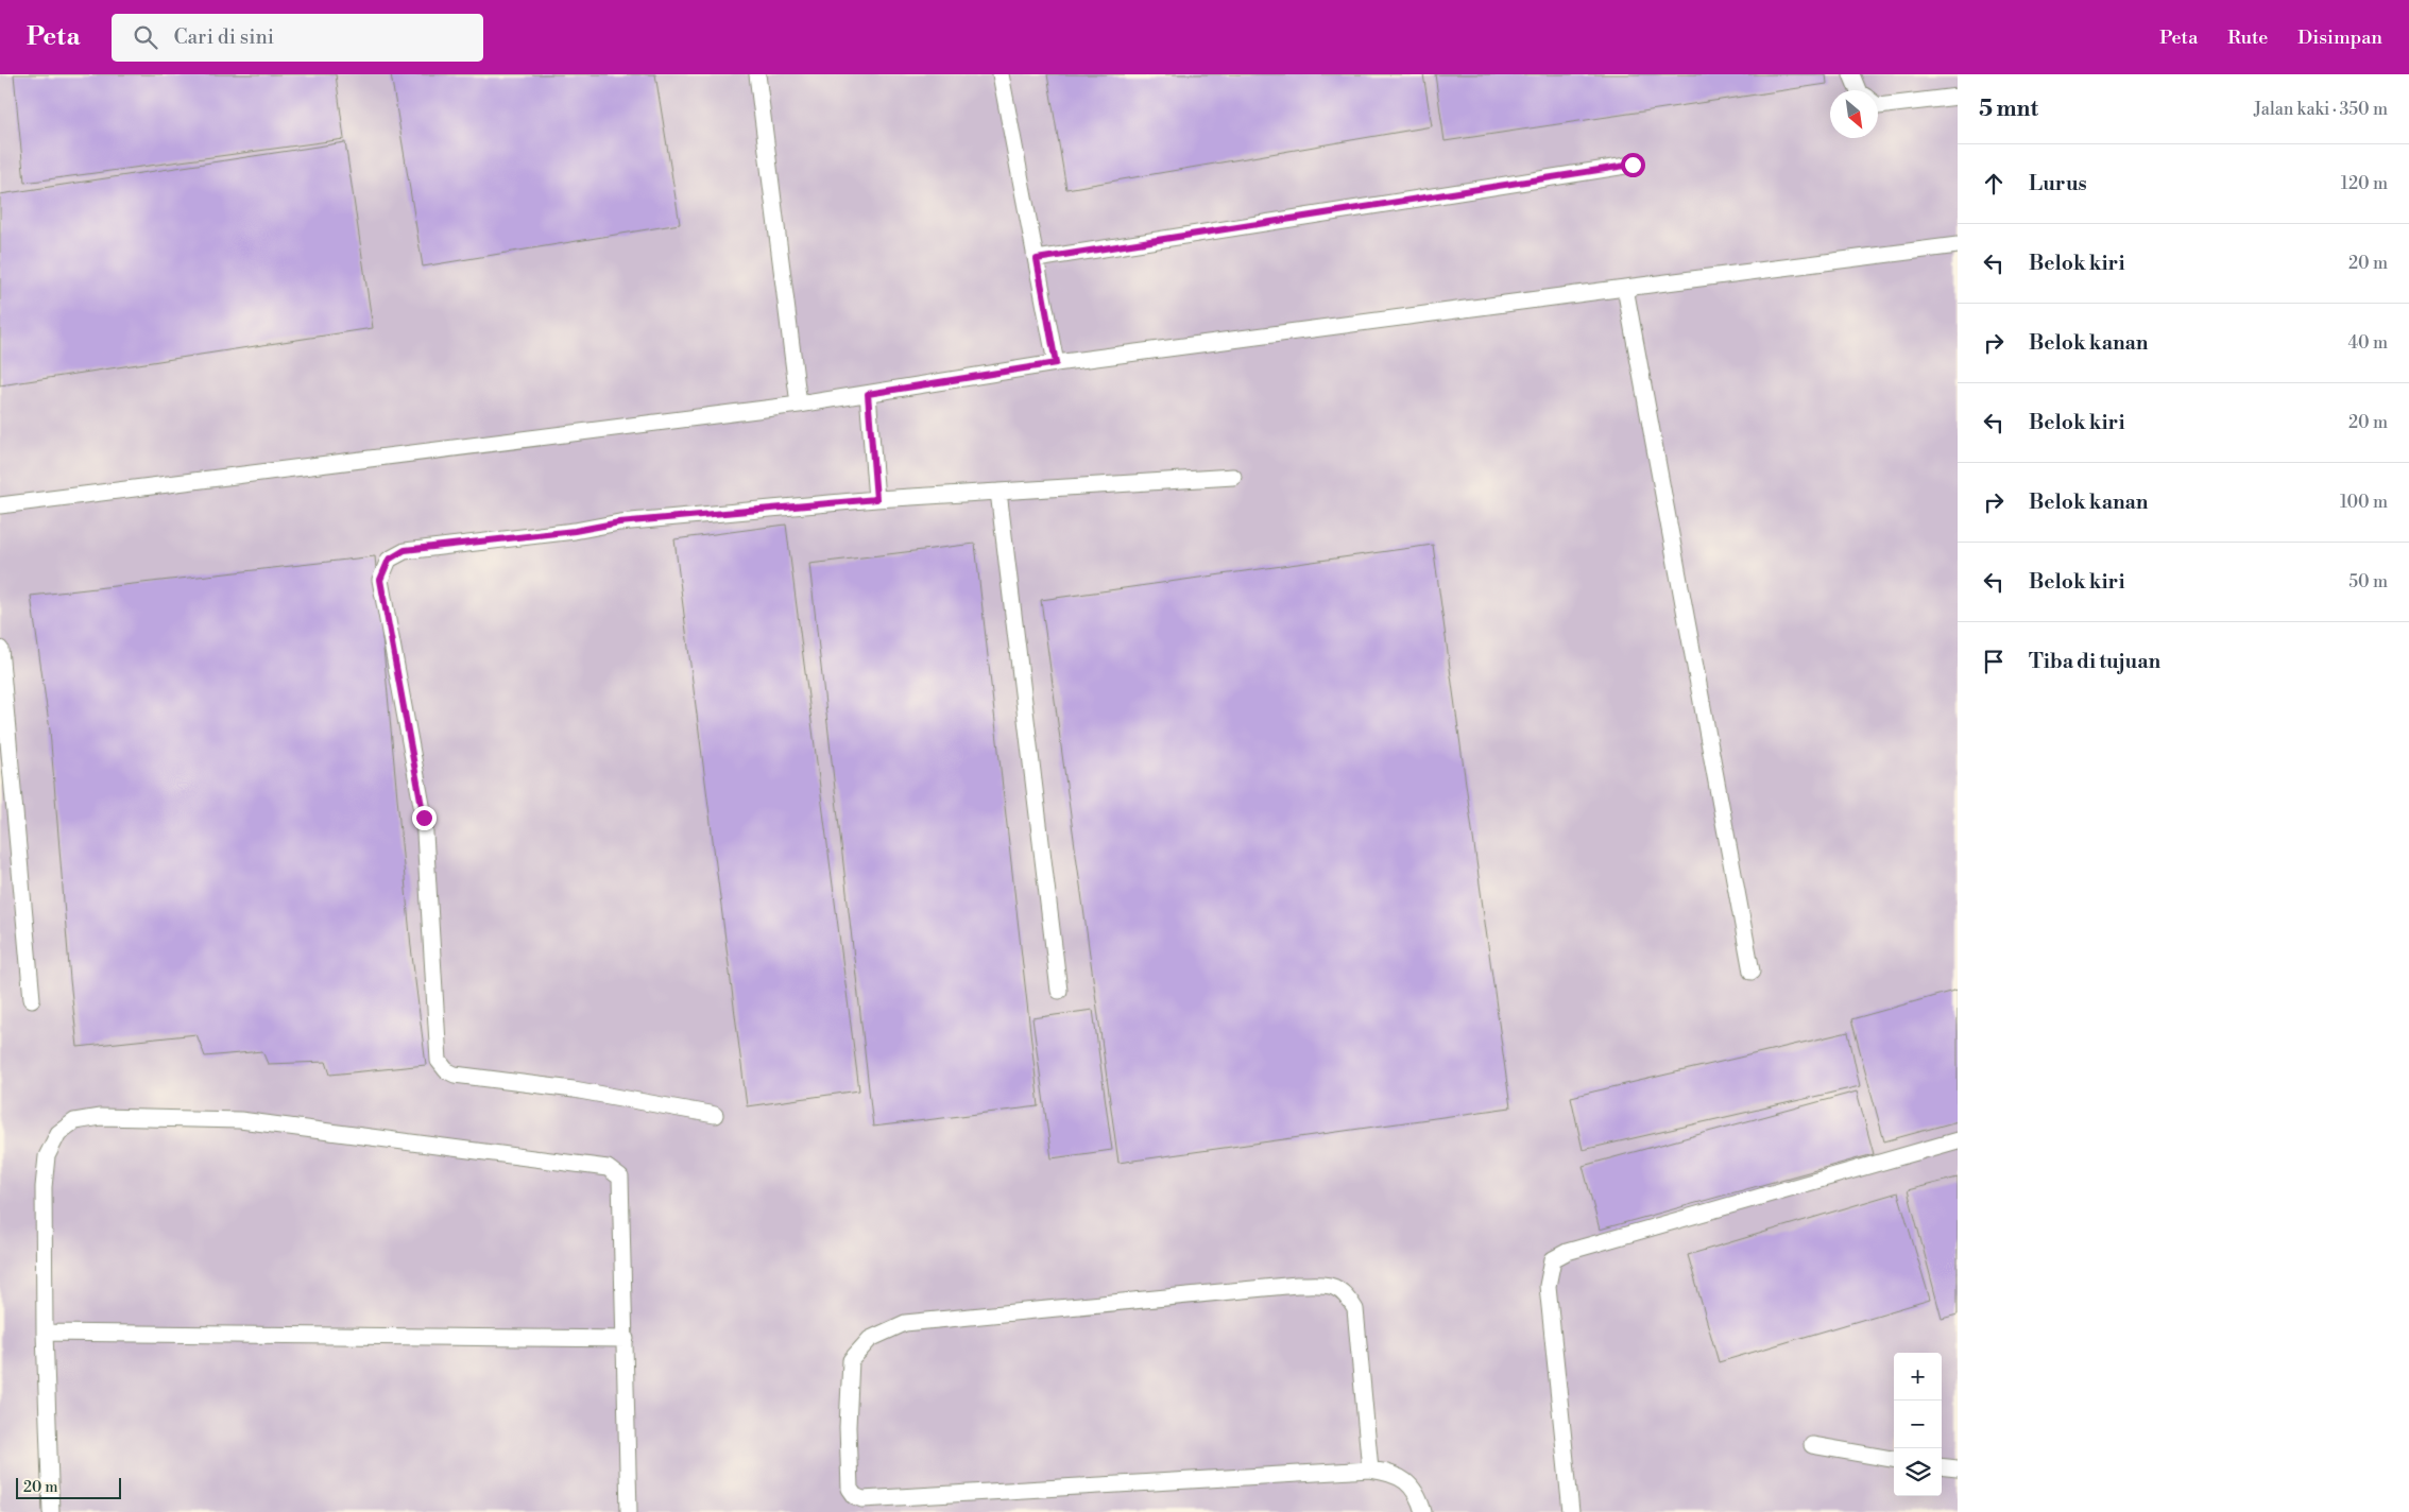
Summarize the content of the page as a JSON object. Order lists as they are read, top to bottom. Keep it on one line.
{"scale_bar":"20 m","north":"bottom right","page":{"header":"Peta","search":"Cari di sini","nav":["Peta","Rute","Disimpan"],"heading":["5 mnt","Jalan kaki · 350 m"],"list":[["Lurus","120 m"],["Belok kiri","20 m"],["Belok kanan","40 m"],["Belok kiri","20 m"],["Belok kanan","100 m"],["Belok kiri","50 m"],"Tiba di tujuan"],"map_buttons":["+","−"],"scale":"20 m"}}
